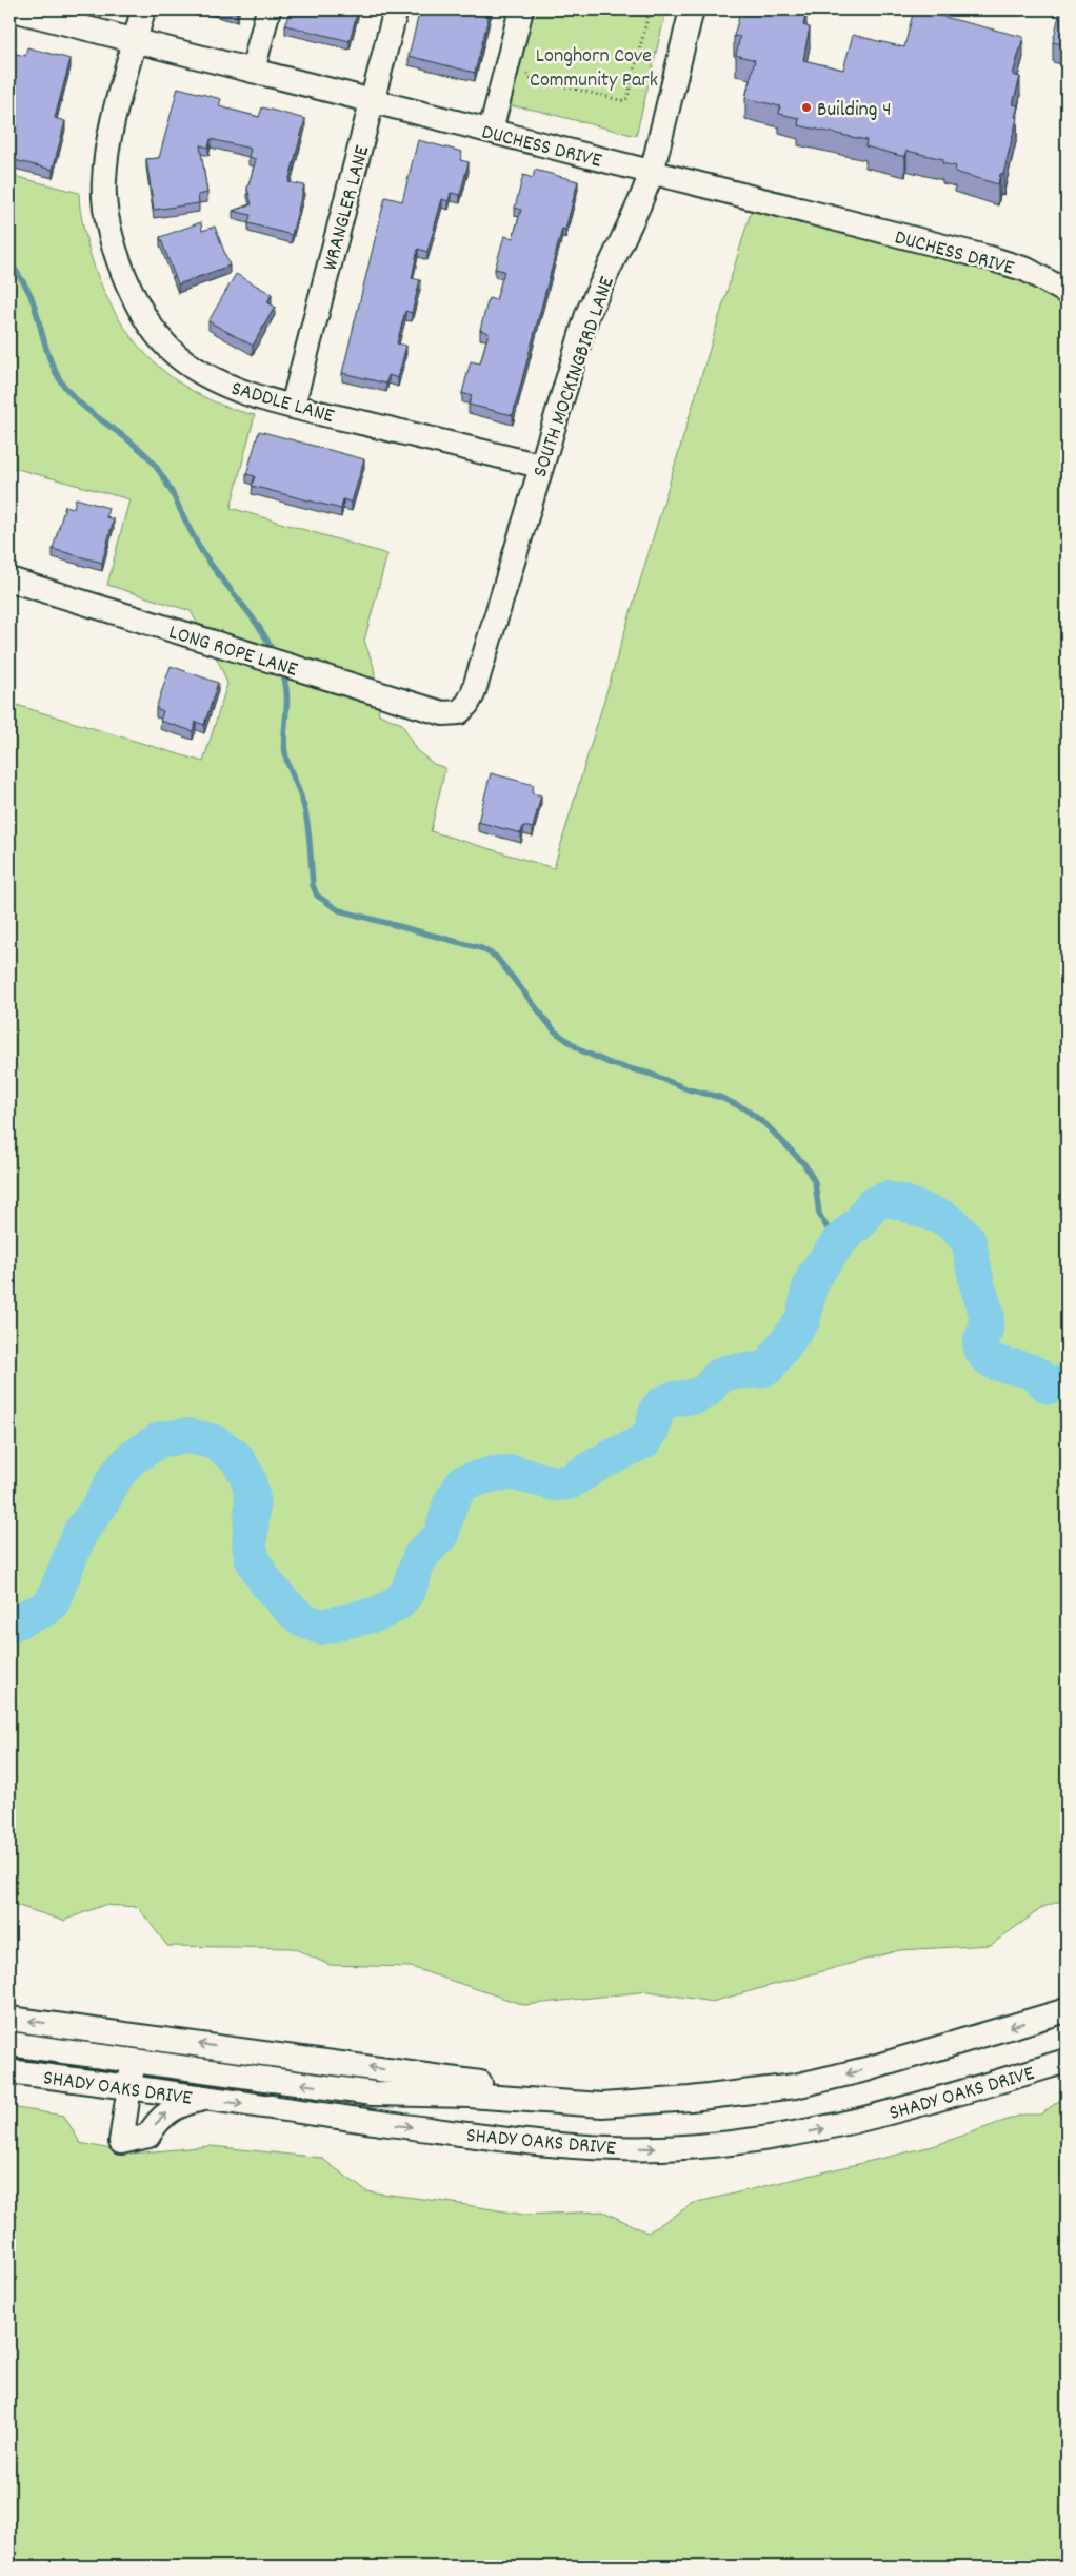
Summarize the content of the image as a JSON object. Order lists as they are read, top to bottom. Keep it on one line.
{"streets":{"street":["DUCHESS DRIVE","WRANGLER LANE","SOUTH MOCKINGBIRD LANE","SADDLE LANE","LONG ROPE LANE","SHADY OAKS DRIVE"]},"crossings":[["DUCHESS DRIVE","WRANGLER LANE"],["DUCHESS DRIVE","SOUTH MOCKINGBIRD LANE"],["DUCHESS DRIVE","SADDLE LANE"],["WRANGLER LANE","SADDLE LANE"],["SOUTH MOCKINGBIRD LANE","SADDLE LANE"],["SOUTH MOCKINGBIRD LANE","LONG ROPE LANE"]],"parks":["Longhorn Cove Community Park"],"places":["Building 4"]}
